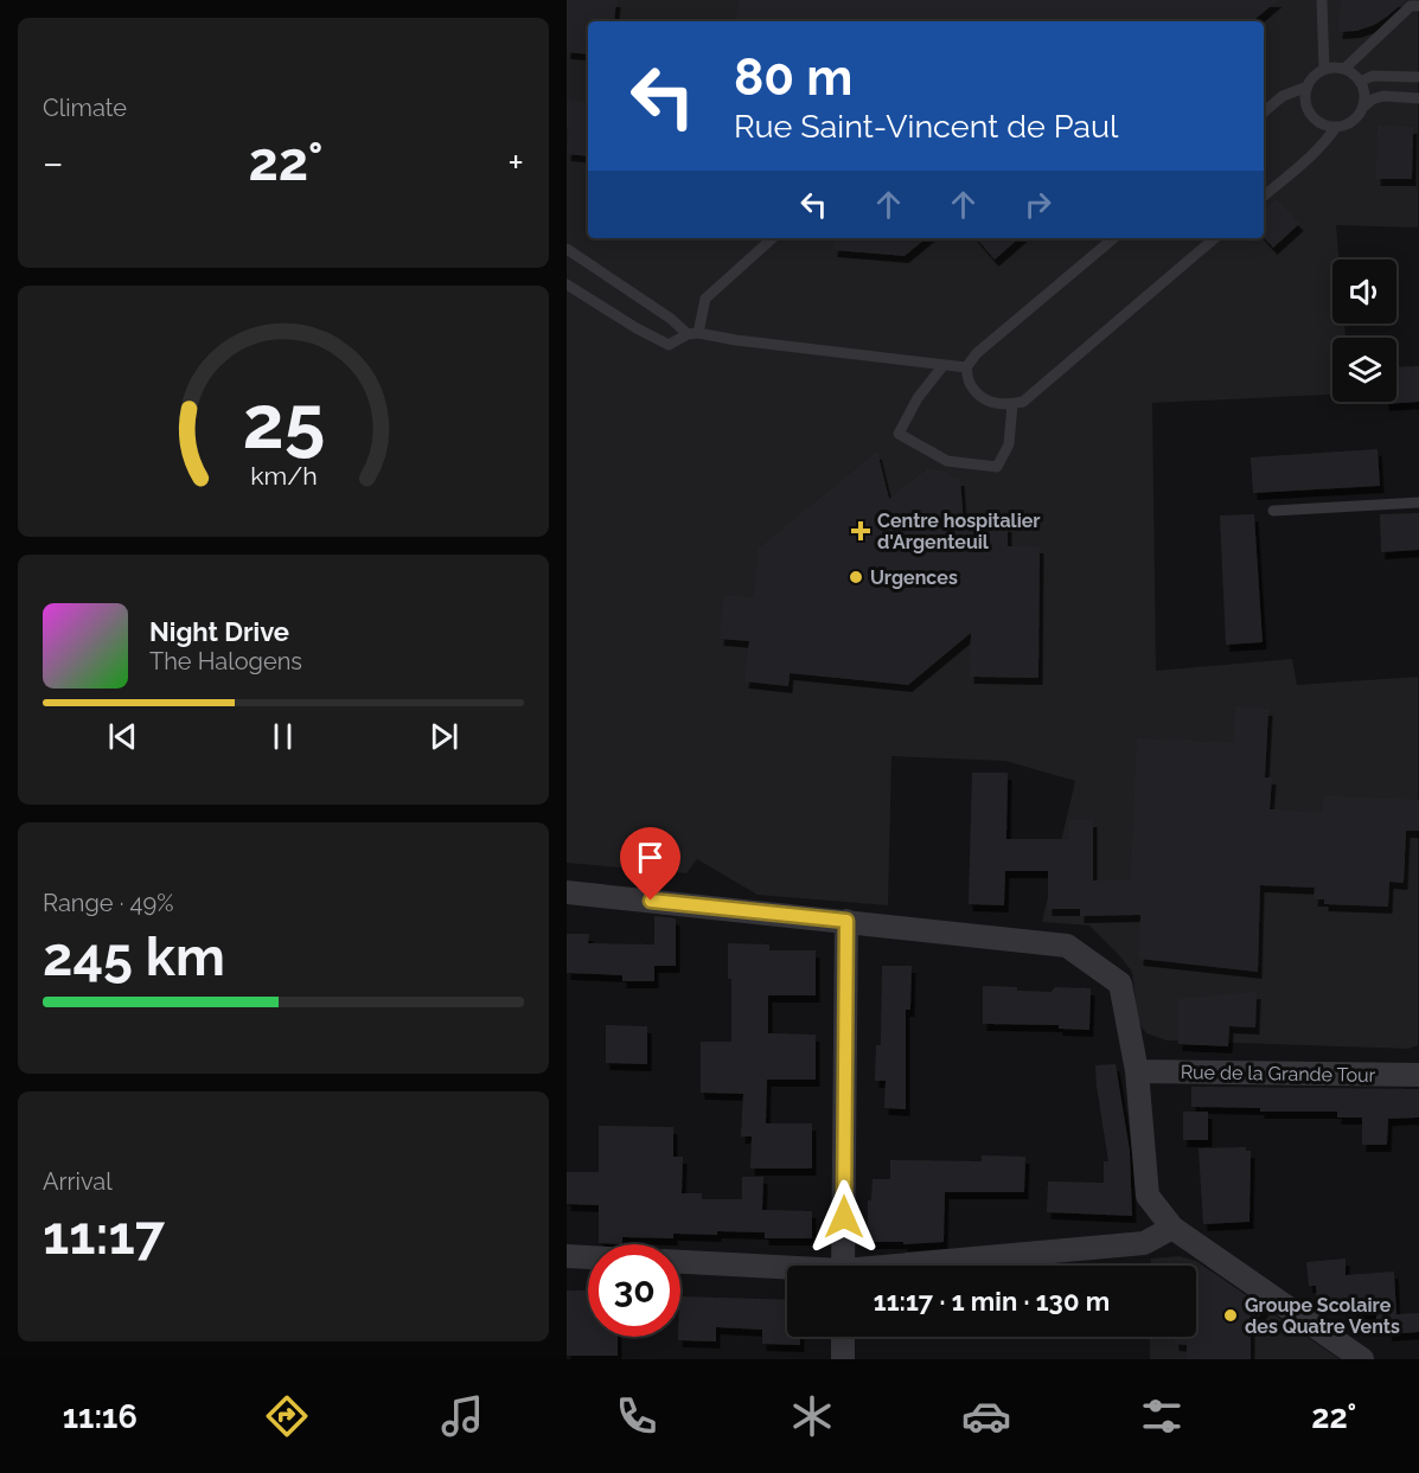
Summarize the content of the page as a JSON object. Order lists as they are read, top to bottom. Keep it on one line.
{"streets":{"street":["Rue de la Grande Tour"]},"places":{"health":["Centre hospitalier d'Argenteuil"],"other":["Urgences","Groupe Scolaire des Quatre Vents"]},"page":{"tile":["Climate",["Range · 49%","245 km"],["Arrival","11:17"]],"turn":["80 m","Rue Saint-Vincent de Paul"],"heat":["−","22°","+"],"song":["Night Drive","The Halogens"],"limit":"30","trip":"11:17 · 1 min · 130 m","tabs":["11:16","22°"],"gauge":["25","km/h"]}}
